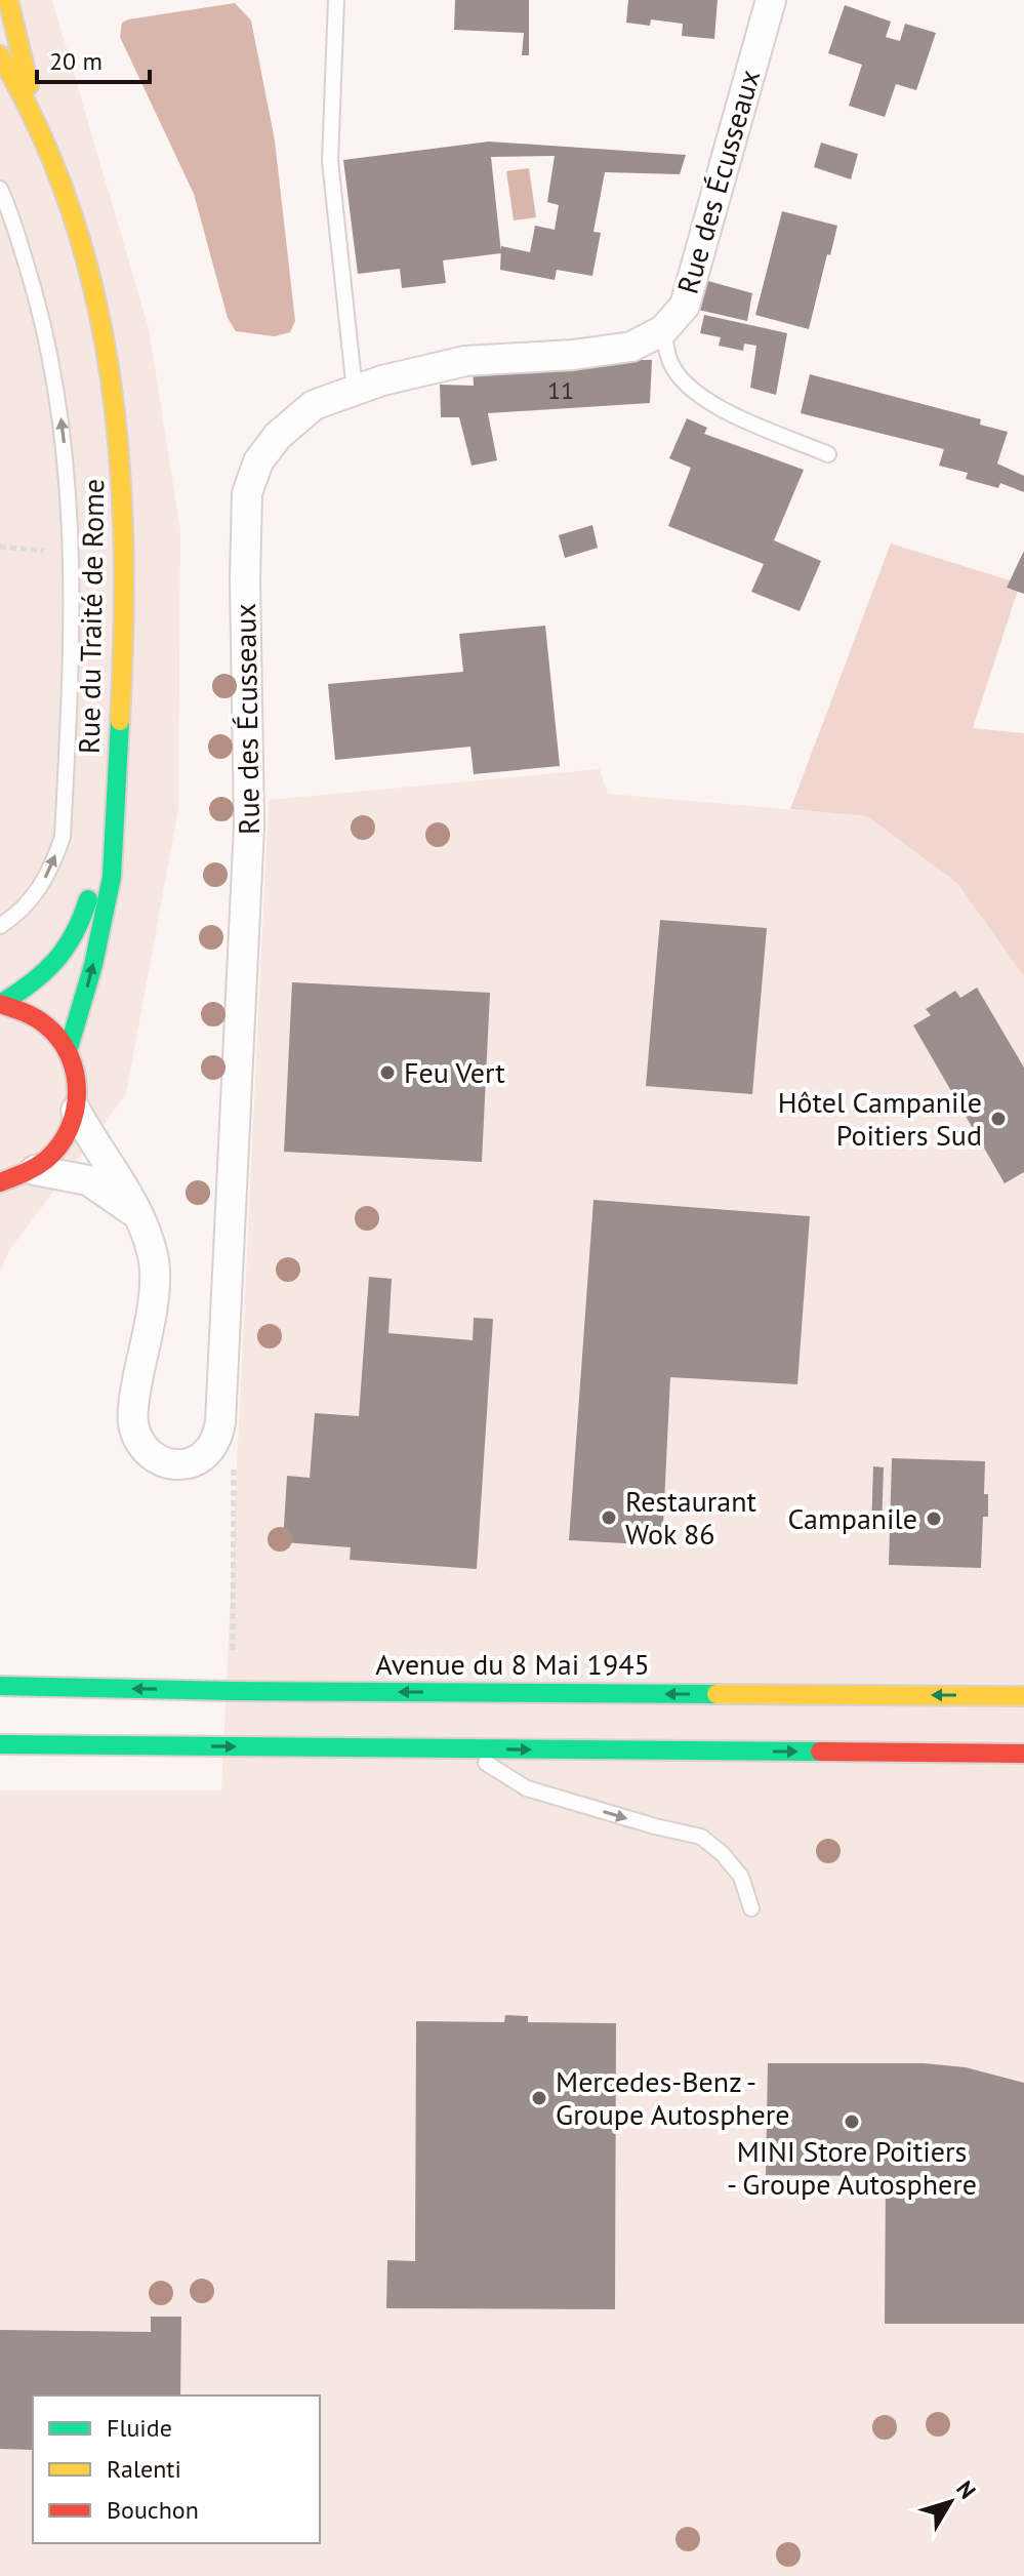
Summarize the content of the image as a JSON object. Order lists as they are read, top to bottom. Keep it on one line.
{"streets":{"main road":["Rue du Traité de Rome","Avenue du 8 Mai 1945"],"street":["Rue des Écusseaux"]},"places":["Feu Vert","Hôtel Campanile Poitiers Sud","Restaurant Wok 86","Campanile","Mercedes-Benz - Groupe Autosphere","MINI Store Poitiers - Groupe Autosphere"],"house_numbers":["11"],"legend":["Fluide","Ralenti","Bouchon"],"scale_bar":"20 m","north":"top right"}
